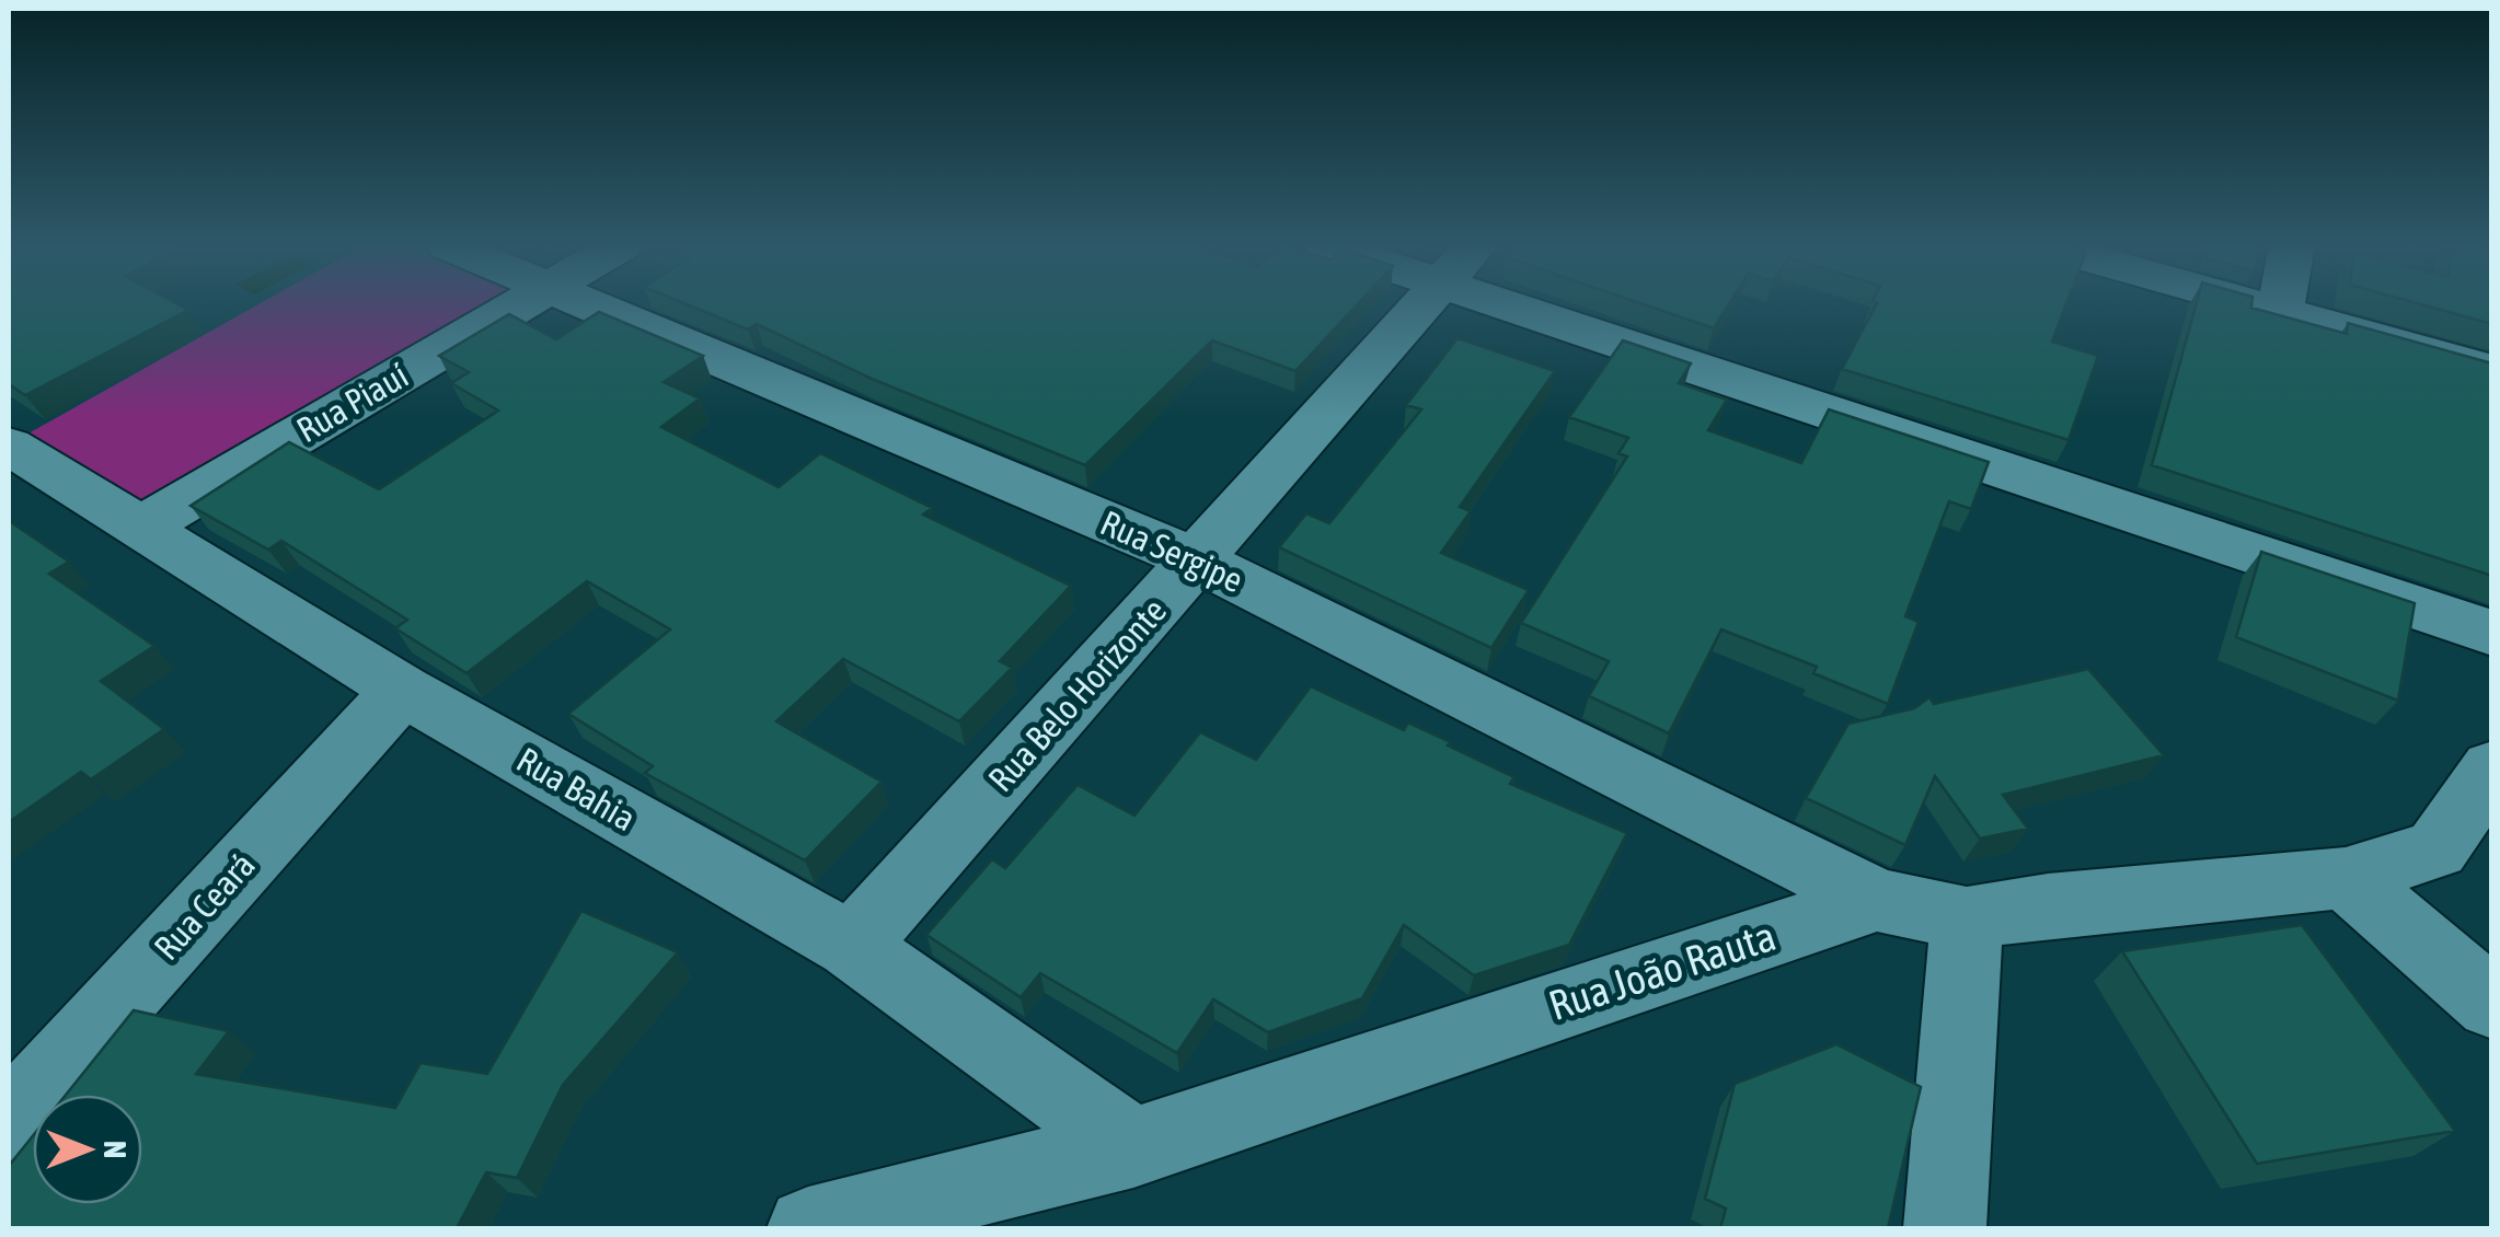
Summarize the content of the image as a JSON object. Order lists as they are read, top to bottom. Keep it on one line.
{"streets":{"street":["Rua Piauí","Rua Sergipe","Rua Belo Horizonte","Rua Bahia","Rua Ceará","Rua João Rauta"]},"crossings":[["Rua Piauí","Rua Bahia"],["Rua Sergipe","Rua Belo Horizonte"],["Rua Sergipe","Rua João Rauta"],["Rua Belo Horizonte","Rua Bahia"],["Rua Bahia","Rua Ceará"],["Rua Bahia","Rua João Rauta"]],"north":"right"}
